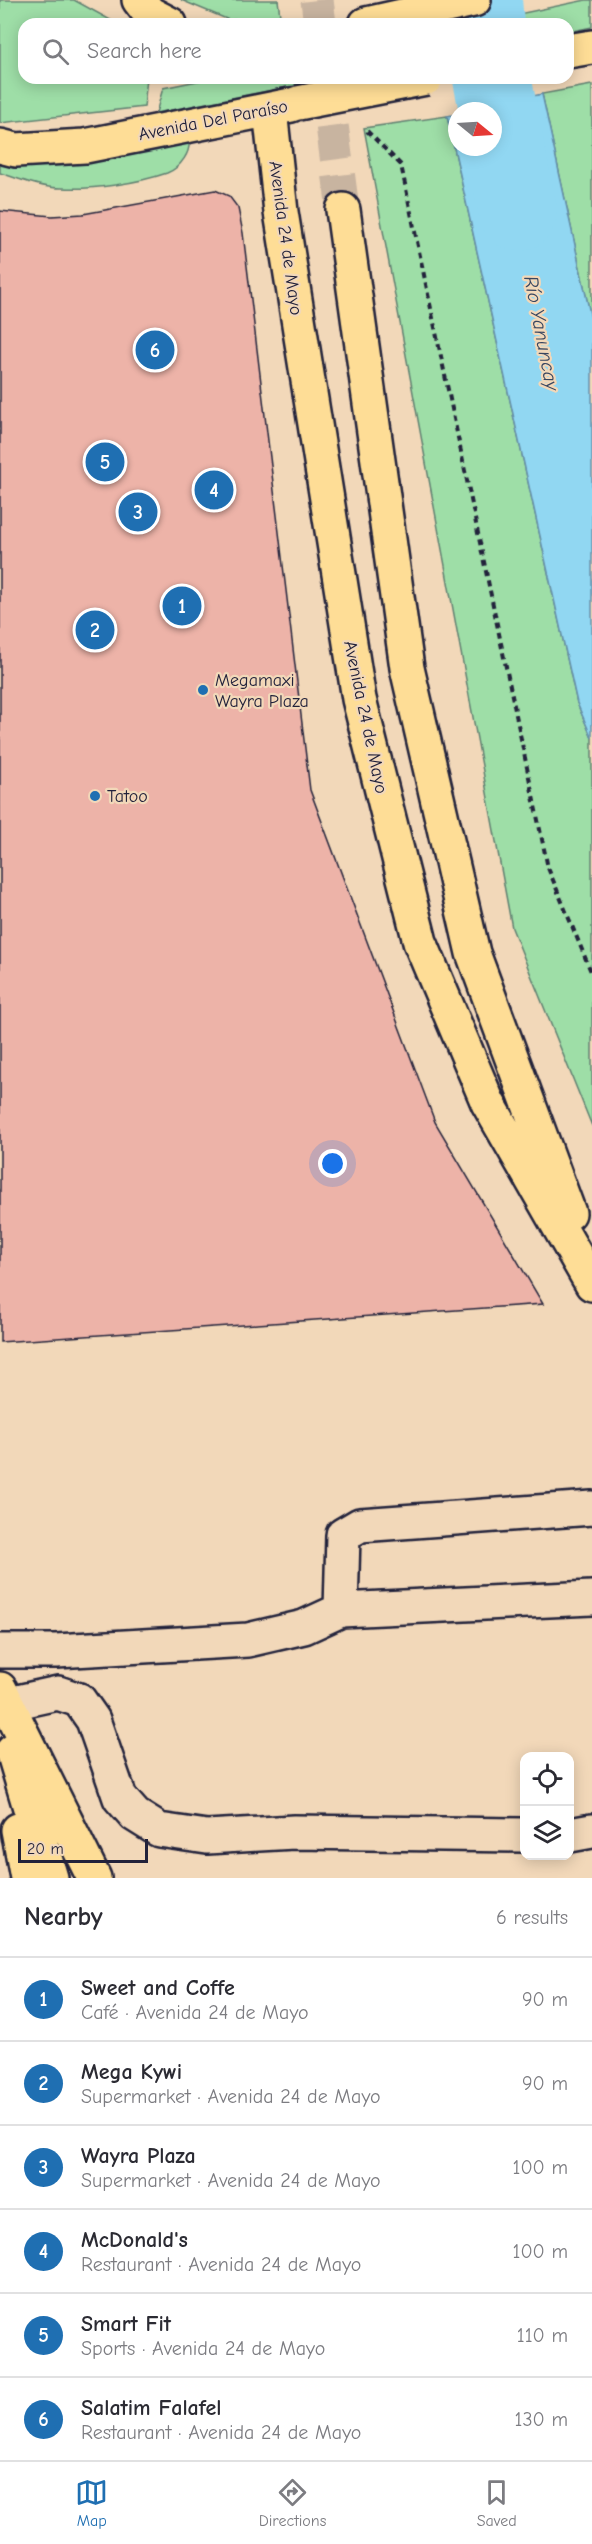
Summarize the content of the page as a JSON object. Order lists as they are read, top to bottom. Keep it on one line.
{"streets":{"main road":["Avenida Del Paraíso","Avenida 24 de Mayo"]},"crossings":[["Avenida Del Paraíso","Avenida 24 de Mayo"]],"water":["Río Yanuncay"],"places":["Megamaxi Wayra Plaza","Tatoo"],"scale_bar":"20 m","north":"right","page":{"search":"Search here","pins":["6","5","4","3","1","2"],"scale":"20 m","heading":["Nearby","6 results"],"list":[{"mark":"1","name":"Sweet and Coffe","note":"Café · Avenida 24 de Mayo","value":"90 m"},{"mark":"2","name":"Mega Kywi","note":"Supermarket · Avenida 24 de Mayo","value":"90 m"},{"mark":"3","name":"Wayra Plaza","note":"Supermarket · Avenida 24 de Mayo","value":"100 m"},{"mark":"4","name":"McDonald's","note":"Restaurant · Avenida 24 de Mayo","value":"100 m"},{"mark":"5","name":"Smart Fit","note":"Sports · Avenida 24 de Mayo","value":"110 m"},{"mark":"6","name":"Salatim Falafel","note":"Restaurant · Avenida 24 de Mayo","value":"130 m"}],"nav":["Map","Directions","Saved"]}}
